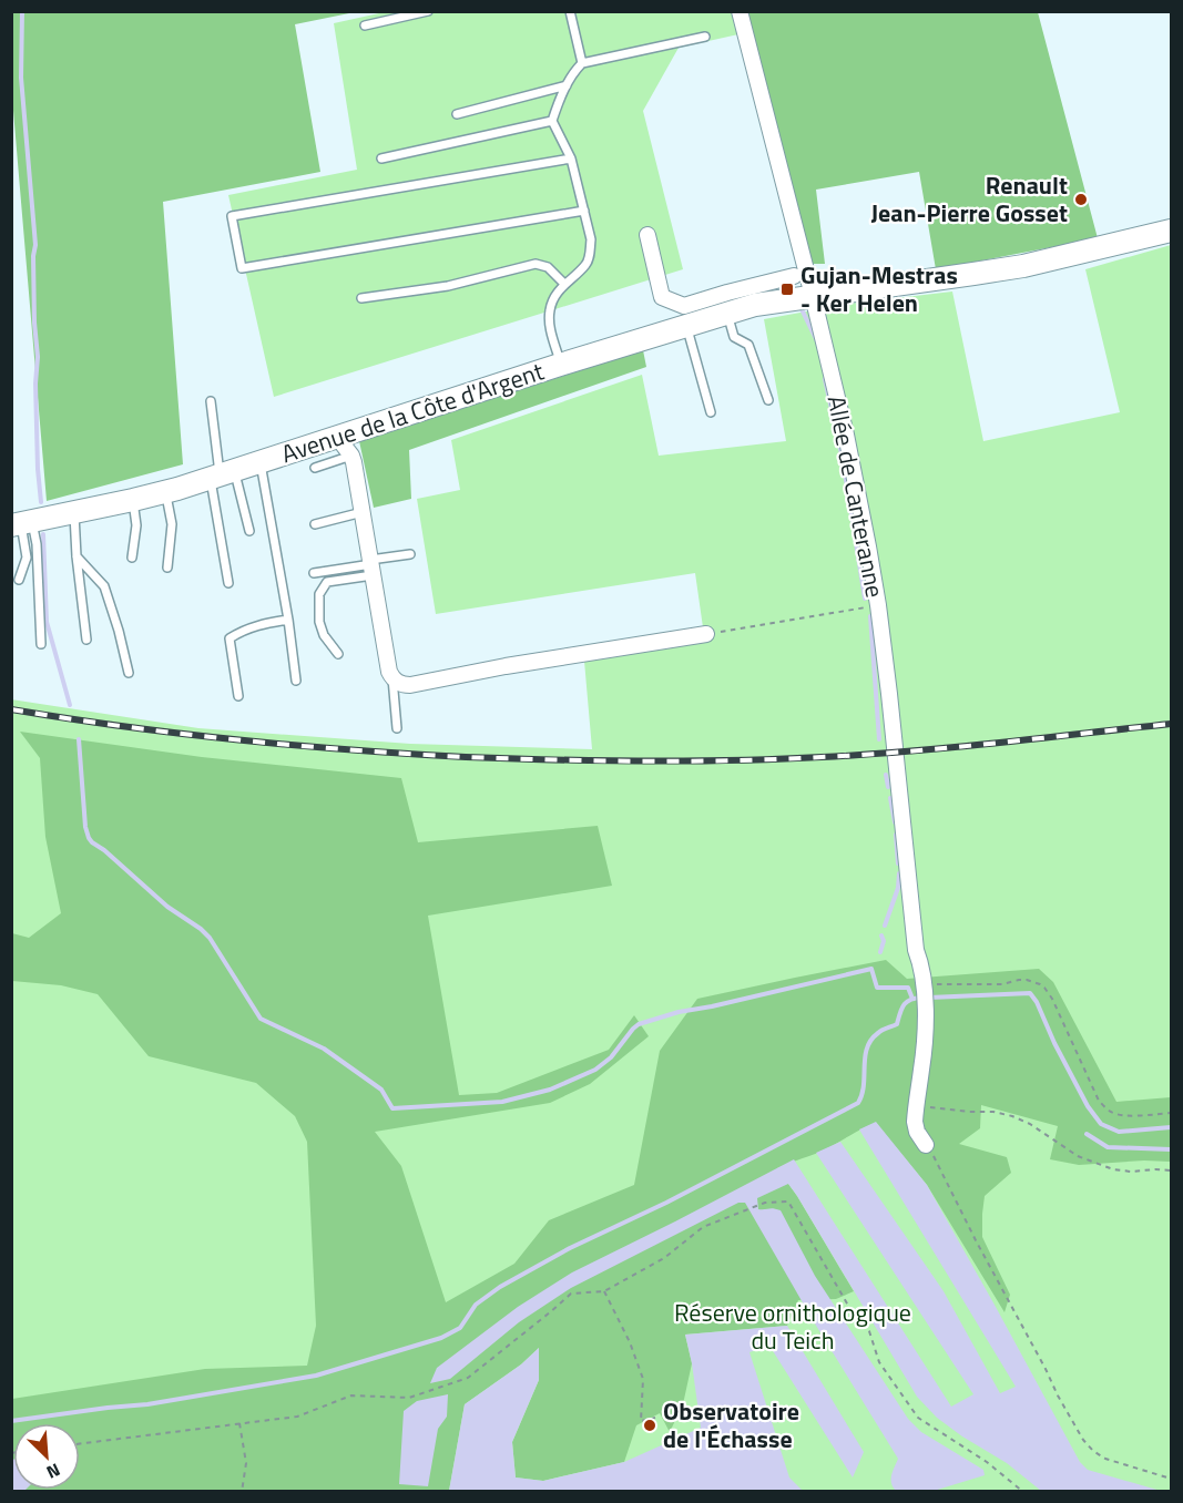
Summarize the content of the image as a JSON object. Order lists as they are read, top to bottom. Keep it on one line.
{"streets":{"main road":["Avenue de la Côte d'Argent"],"street":["Allée de Canteranne"]},"crossings":[["Avenue de la Côte d'Argent","Allée de Canteranne"]],"parks":["Réserve ornithologique du Teich"],"places":{"other":["Renault Jean-Pierre Gosset","Observatoire de l'Échasse"],"transit":["Gujan-Mestras - Ker Helen"]},"north":"bottom right"}
